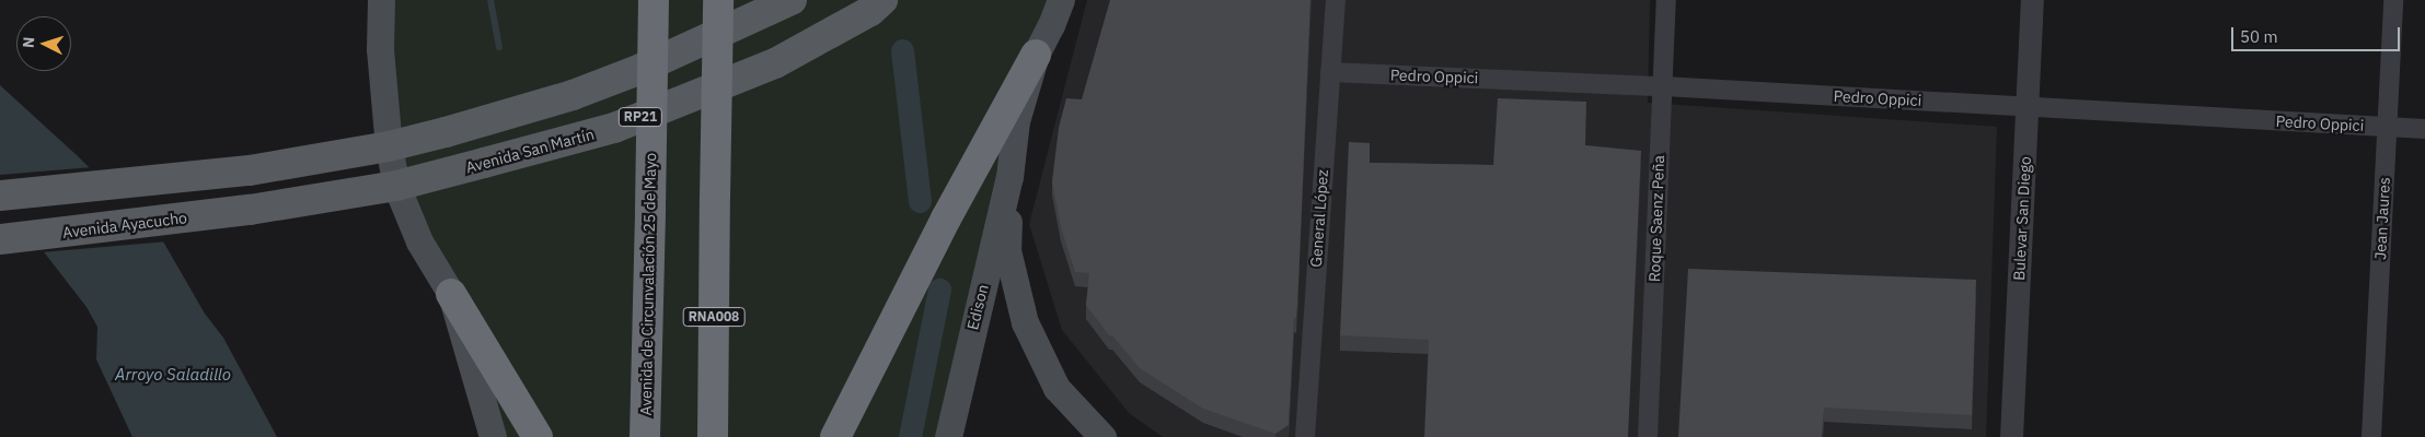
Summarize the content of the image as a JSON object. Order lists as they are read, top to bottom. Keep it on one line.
{"streets":{"highway":["Avenida de Circunvalación 25 de Mayo","RNA008"],"main road":["RP21","Avenida San Martín","Avenida Ayacucho","Edison"],"street":["Pedro Oppici","General López","Roque Saenz Peña","Bulevar San Diego","Jean Jaures"]},"crossings":[["Pedro Oppici","General López"],["Pedro Oppici","Roque Saenz Peña"],["Pedro Oppici","Bulevar San Diego"],["Pedro Oppici","Jean Jaures"],["Avenida San Martín","Avenida Ayacucho"]],"water":["Arroyo Saladillo"],"scale_bar":"50 m","north":"left"}
